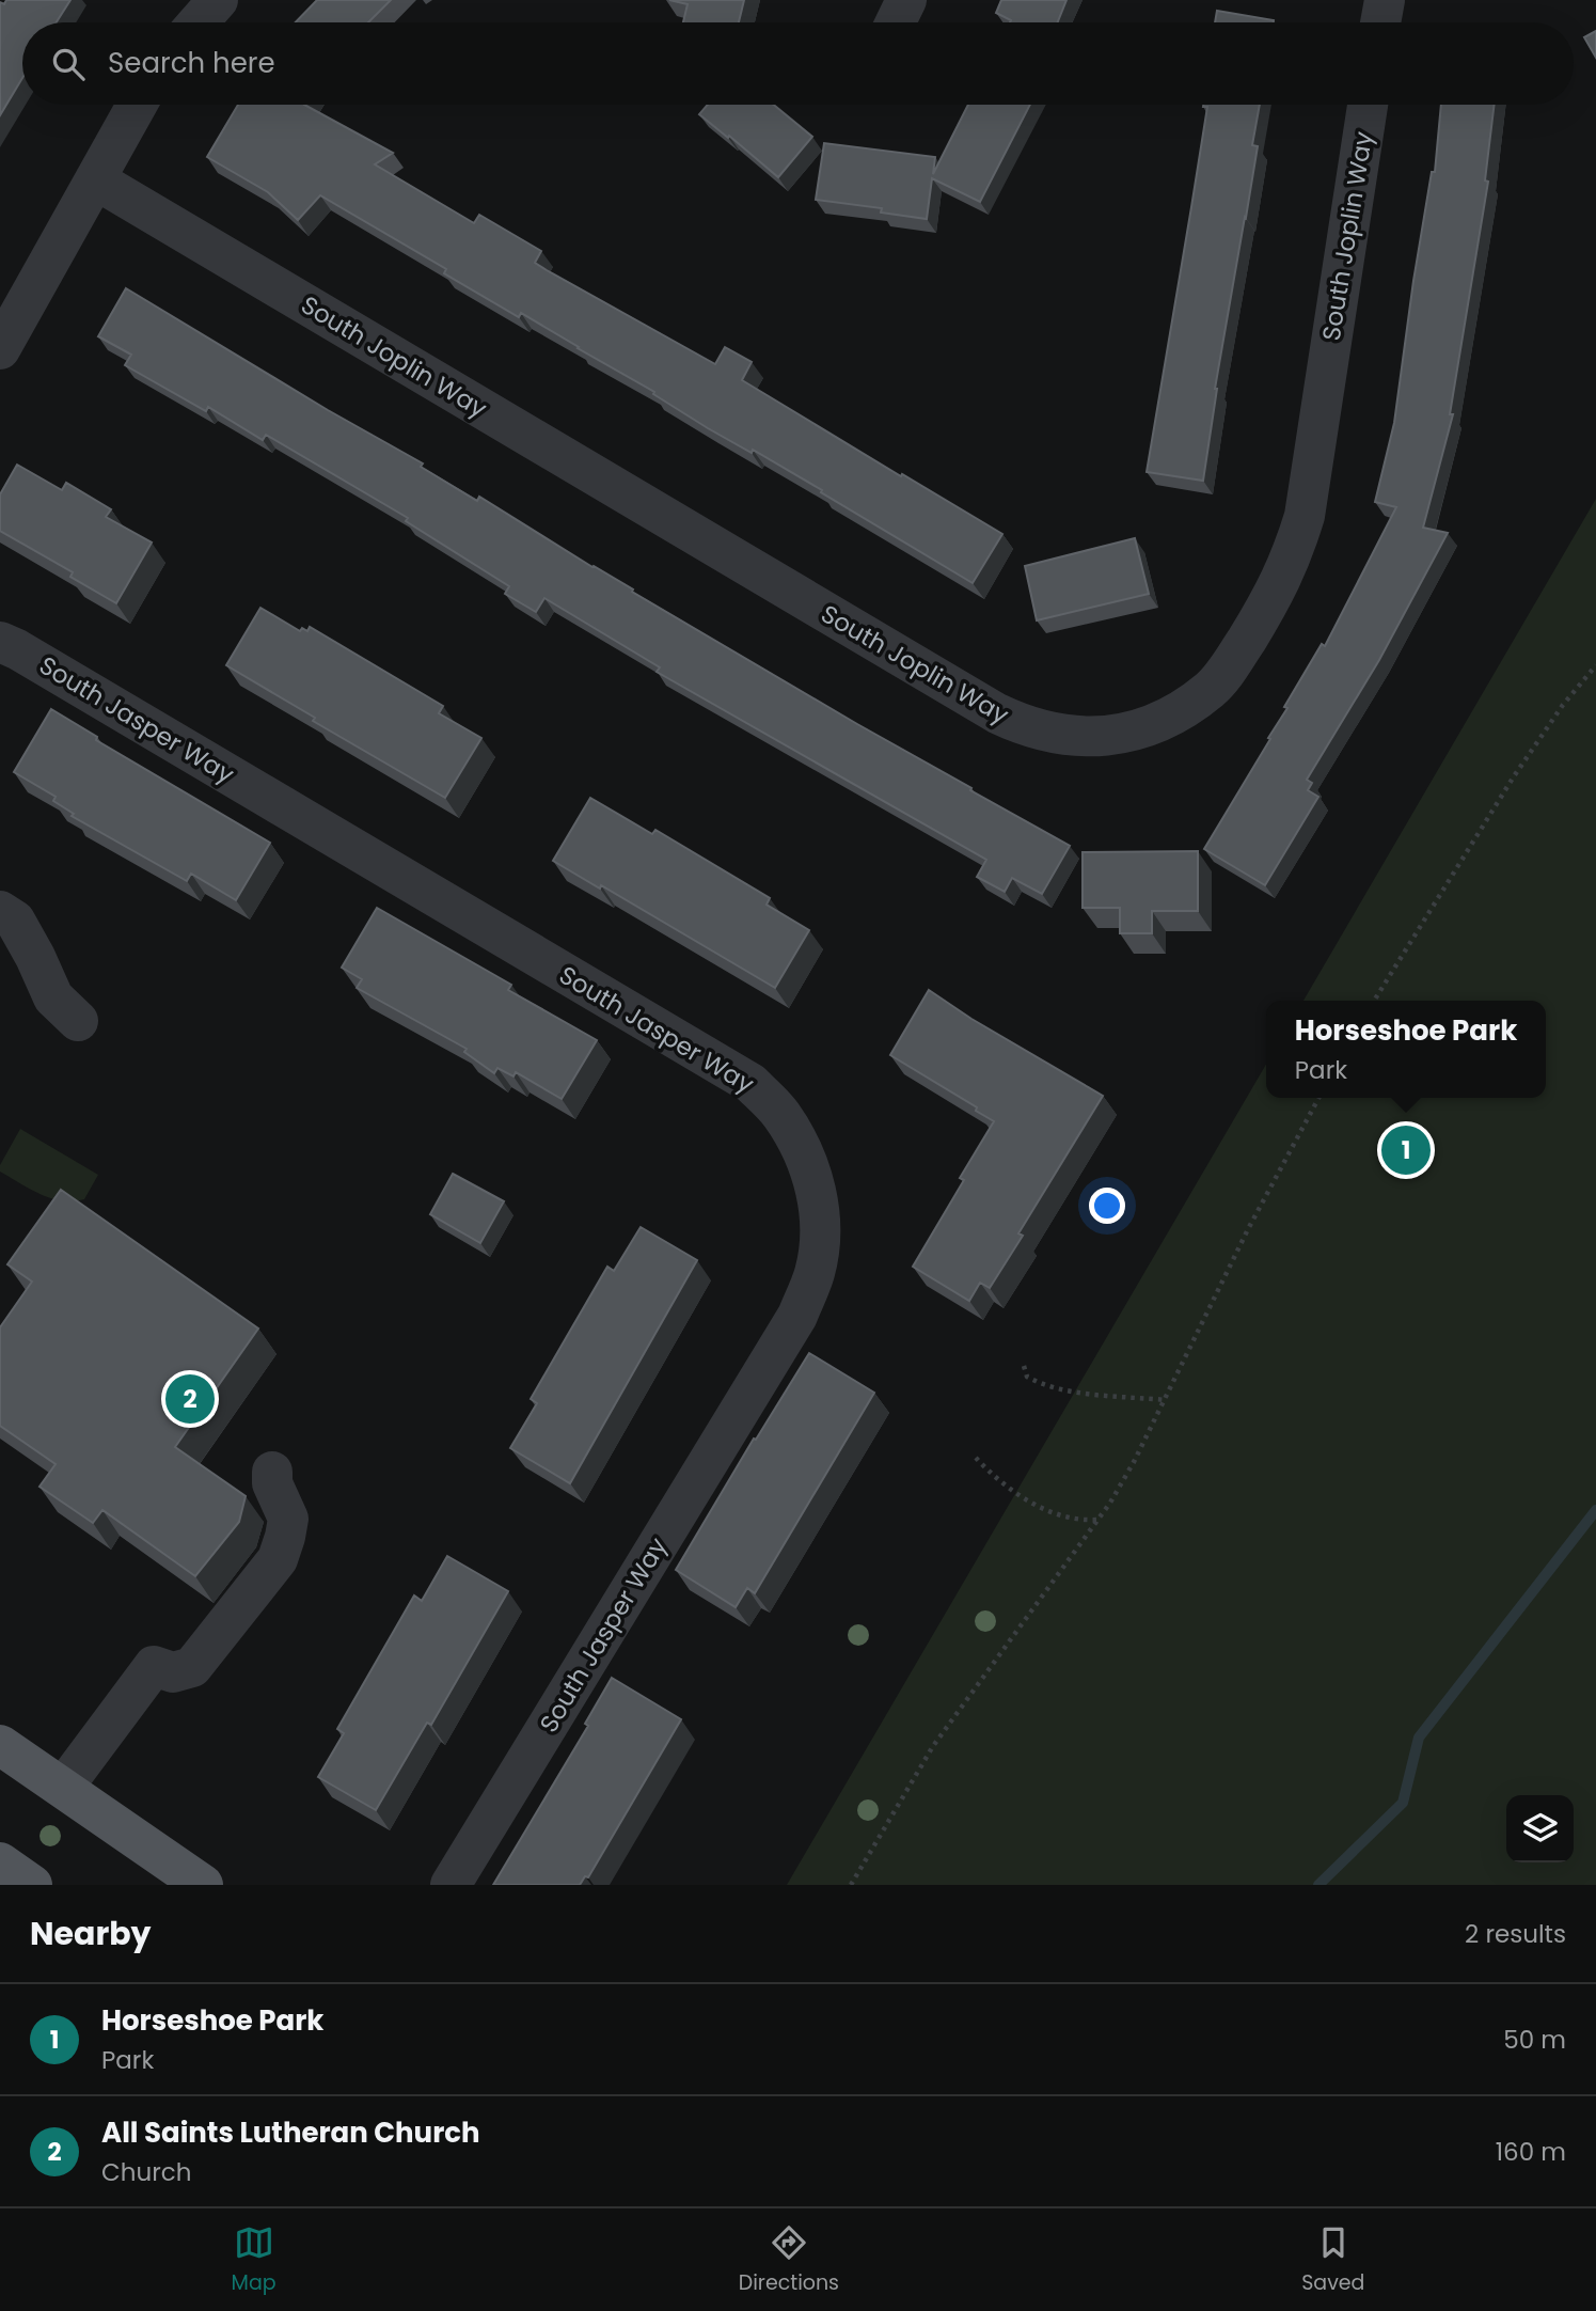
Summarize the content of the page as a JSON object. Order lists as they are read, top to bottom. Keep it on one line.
{"streets":{"street":["South Joplin Way","South Jasper Way"]},"page":{"search":"Search here","popup":["Horseshoe Park","Park"],"pins":["1","2"],"heading":["Nearby","2 results"],"list":[{"mark":"1","name":"Horseshoe Park","note":"Park","value":"50 m"},{"mark":"2","name":"All Saints Lutheran Church","note":"Church","value":"160 m"}],"nav":["Map","Directions","Saved"]}}
